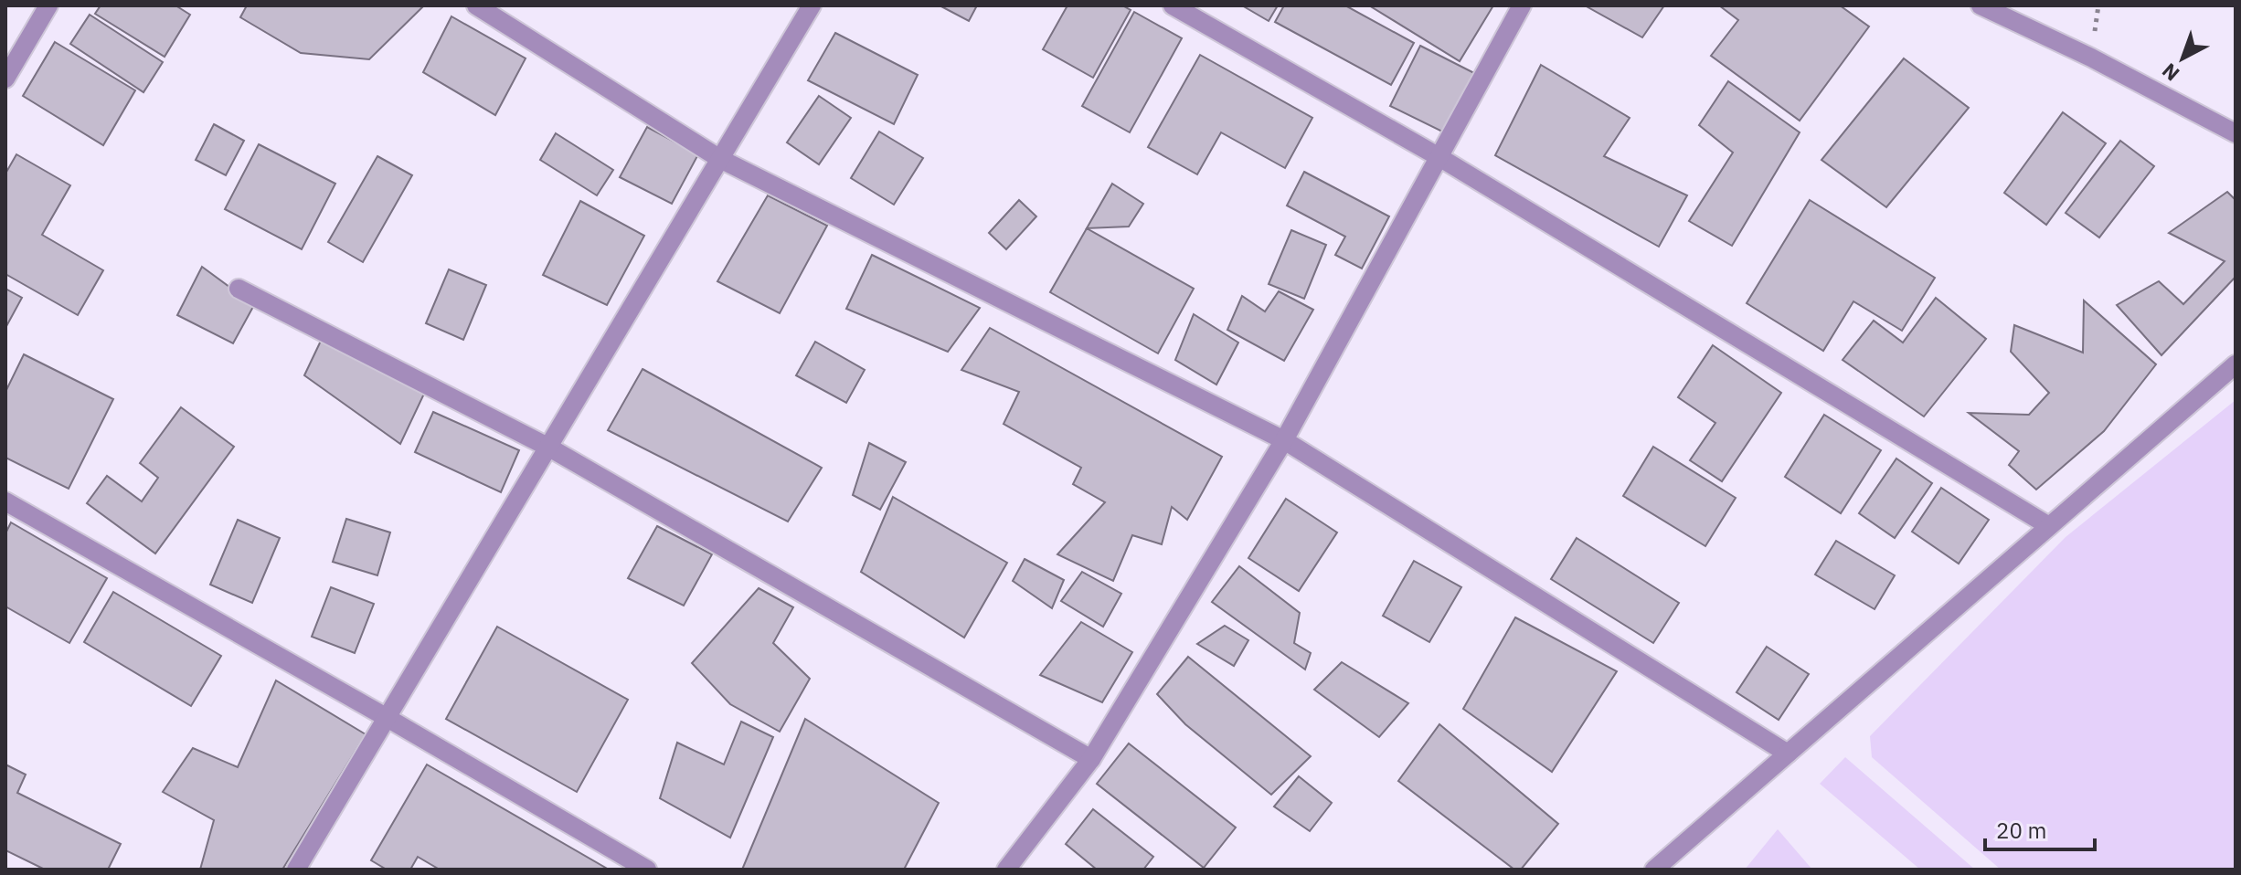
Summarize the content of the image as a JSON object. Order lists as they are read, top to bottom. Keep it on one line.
{"scale_bar":"20 m","north":"bottom left"}
